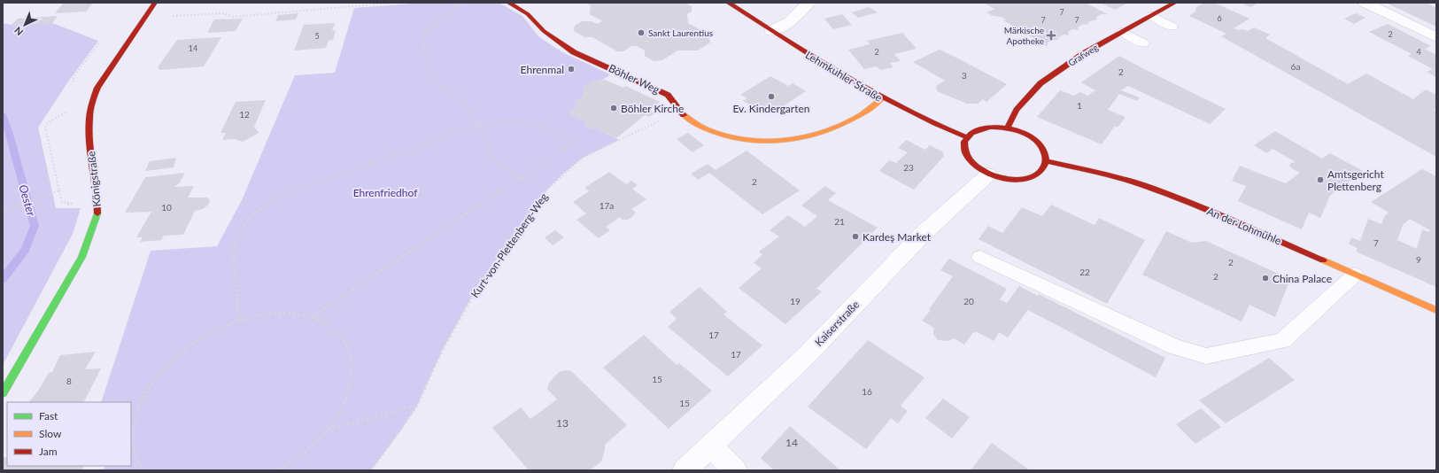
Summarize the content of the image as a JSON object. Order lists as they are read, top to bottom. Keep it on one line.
{"streets":{"street":["Grafweg","Lehmkuhler Straße","Böhler Weg","Königstraße","An der Lohmühle","Kaiserstraße"],"path":["Kurt-von-Plettenberg-Weg"]},"crossings":[["Grafweg","Lehmkuhler Straße"],["Grafweg","An der Lohmühle"],["Grafweg","Kaiserstraße"],["Lehmkuhler Straße","Böhler Weg"],["Lehmkuhler Straße","An der Lohmühle"],["Lehmkuhler Straße","Kaiserstraße"],["Böhler Weg","Kurt-von-Plettenberg-Weg"],["An der Lohmühle","Kaiserstraße"]],"water":["Oester"],"parks":["Ehrenfriedhof"],"places":{"other":["Sankt Laurentius","Ehrenmal","Ev. Kindergarten","Böhler Kirche","Amtsgericht Plettenberg","Kardeş Market","China Palace"],"health":["Märkische Apotheke"]},"house_numbers":["7","6","7","7","2","5","14","2","4","6a","2","3","1","12","23","2","17a","10","21","7","9","2","22","2","19","20","17","17","15","8","16","15","13","14"],"legend":["Fast","Slow","Jam"],"north":"bottom left"}
